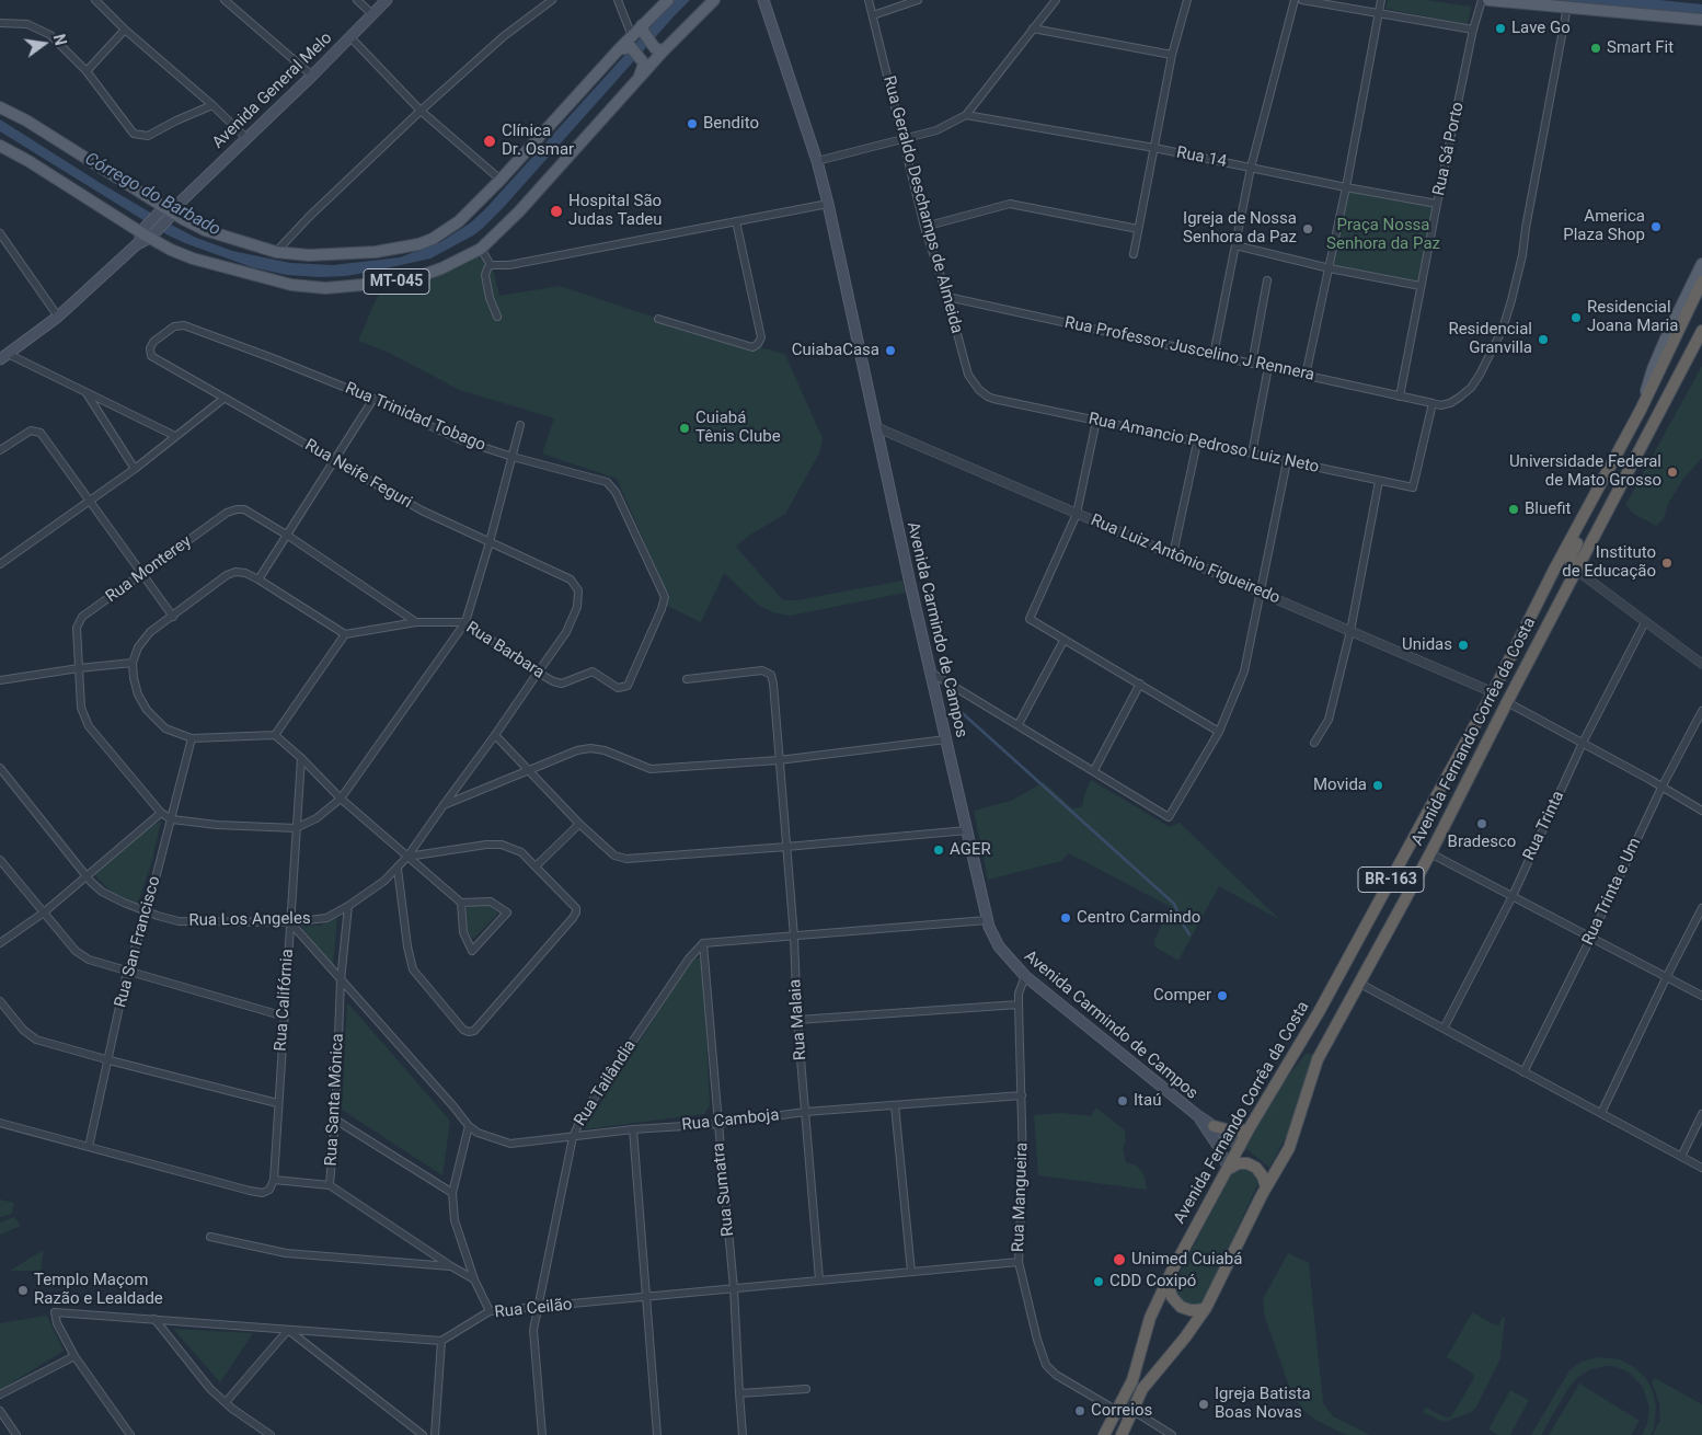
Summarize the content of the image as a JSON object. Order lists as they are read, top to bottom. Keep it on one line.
{"streets":{"highway":["Avenida Fernando Corrêa da Costa","BR-163"],"main road":["Avenida General Melo","MT-045","Avenida Carmindo de Campos"],"street":["Rua Sá Porto","Rua 14","Rua Geraldo Deschamps de Almeida","Rua Professor Juscelino J Rennera","Rua Trinidad Tobago","Rua Amancio Pedroso Luiz Neto","Rua Neife Feguri","Rua Luiz Antônio Figueiredo","Rua Monterey","Rua Barbara","Rua Trinta","Rua Trinta e Um","Rua Los Angeles","Rua San Francisco","Rua Califórnia","Rua Malaia","Rua Tailândia","Rua Santa Mônica","Rua Camboja","Rua Sumatra","Rua Mangueira","Rua Ceilão"]},"crossings":[["Avenida General Melo","MT-045"],["Rua Sá Porto","Rua 14"],["Rua Sá Porto","Rua Professor Juscelino J Rennera"],["Rua Geraldo Deschamps de Almeida","Rua Professor Juscelino J Rennera"],["Rua Geraldo Deschamps de Almeida","Rua Amancio Pedroso Luiz Neto"],["Rua Professor Juscelino J Rennera","Rua Amancio Pedroso Luiz Neto"],["Rua Trinidad Tobago","Rua Neife Feguri"],["Rua Trinidad Tobago","Rua Barbara"],["Rua Neife Feguri","Rua Los Angeles"],["Rua Luiz Antônio Figueiredo","Avenida Carmindo de Campos"],["Rua Luiz Antônio Figueiredo","Avenida Fernando Corrêa da Costa"],["Rua Monterey","Rua Barbara"],["Rua Monterey","Rua San Francisco"],["Avenida Carmindo de Campos","Avenida Fernando Corrêa da Costa"],["Avenida Carmindo de Campos","Rua Mangueira"],["Rua Barbara","Rua Los Angeles"],["Rua Barbara","Rua San Francisco"],["Avenida Fernando Corrêa da Costa","Rua Mangueira"],["Rua Los Angeles","Rua San Francisco"],["Rua Los Angeles","Rua Califórnia"],["Rua Los Angeles","Rua Santa Mônica"],["Rua Los Angeles","Rua Camboja"],["Rua Califórnia","Rua Camboja"],["Rua Malaia","Rua Camboja"],["Rua Malaia","Rua Ceilão"],["Rua Tailândia","Rua Camboja"],["Rua Tailândia","Rua Sumatra"],["Rua Tailândia","Rua Ceilão"],["Rua Santa Mônica","Rua Camboja"],["Rua Camboja","Rua Sumatra"],["Rua Camboja","Rua Mangueira"],["Rua Sumatra","Rua Ceilão"],["Rua Mangueira","Rua Ceilão"]],"water":["Córrego do Barbado"],"parks":["Praça Nossa Senhora da Paz"],"places":["Lave Go","Smart Fit","Bendito","Clínica Dr. Osmar","Hospital São Judas Tadeu","America Plaza Shop","Igreja de Nossa Senhora da Paz","Residencial Joana Maria","Residencial Granvilla","CuiabaCasa","Cuiabá Tênis Clube","Universidade Federal de Mato Grosso","Bluefit","Instituto de Educação","Unidas","Movida","Bradesco","AGER","Centro Carmindo","Comper","Itaú","Unimed Cuiabá","CDD Coxipó","Templo Maçom Razão e Lealdade","Igreja Batista Boas Novas","Correios"],"north":"right"}
